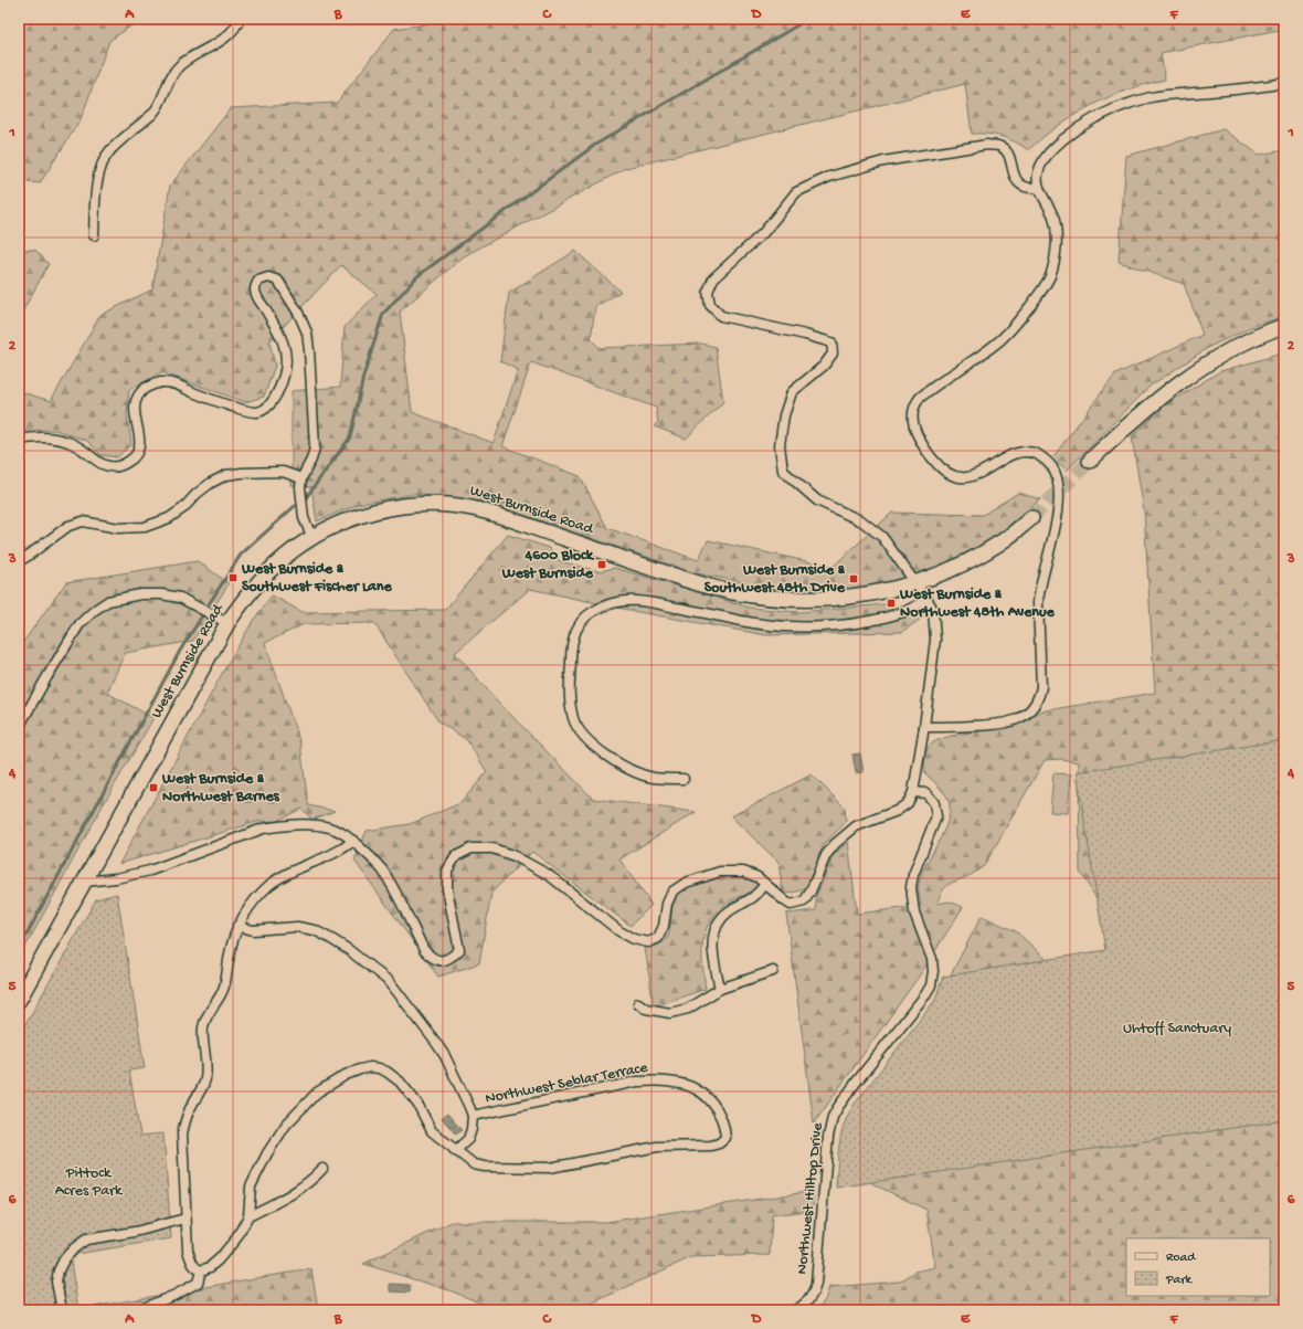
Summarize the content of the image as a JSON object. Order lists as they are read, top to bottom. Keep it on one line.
{"streets":{"main road":["West Burnside Road"],"street":["Northwest Seblar Terrace","Northwest Hilltop Drive"]},"parks":["Uhtoff Sanctuary","Pittock Acres Park"],"places":{"transit":["4600 Block West Burnside","West Burnside & Southwest Fischer Lane","West Burnside & Southwest 48th Drive","West Burnside & Northwest 48th Avenue","West Burnside & Northwest Barnes"]},"legend":["Road","Park"],"grid":{"columns":["A","B","C","D","E","F"],"rows":["1","2","3","4","5","6"]}}
